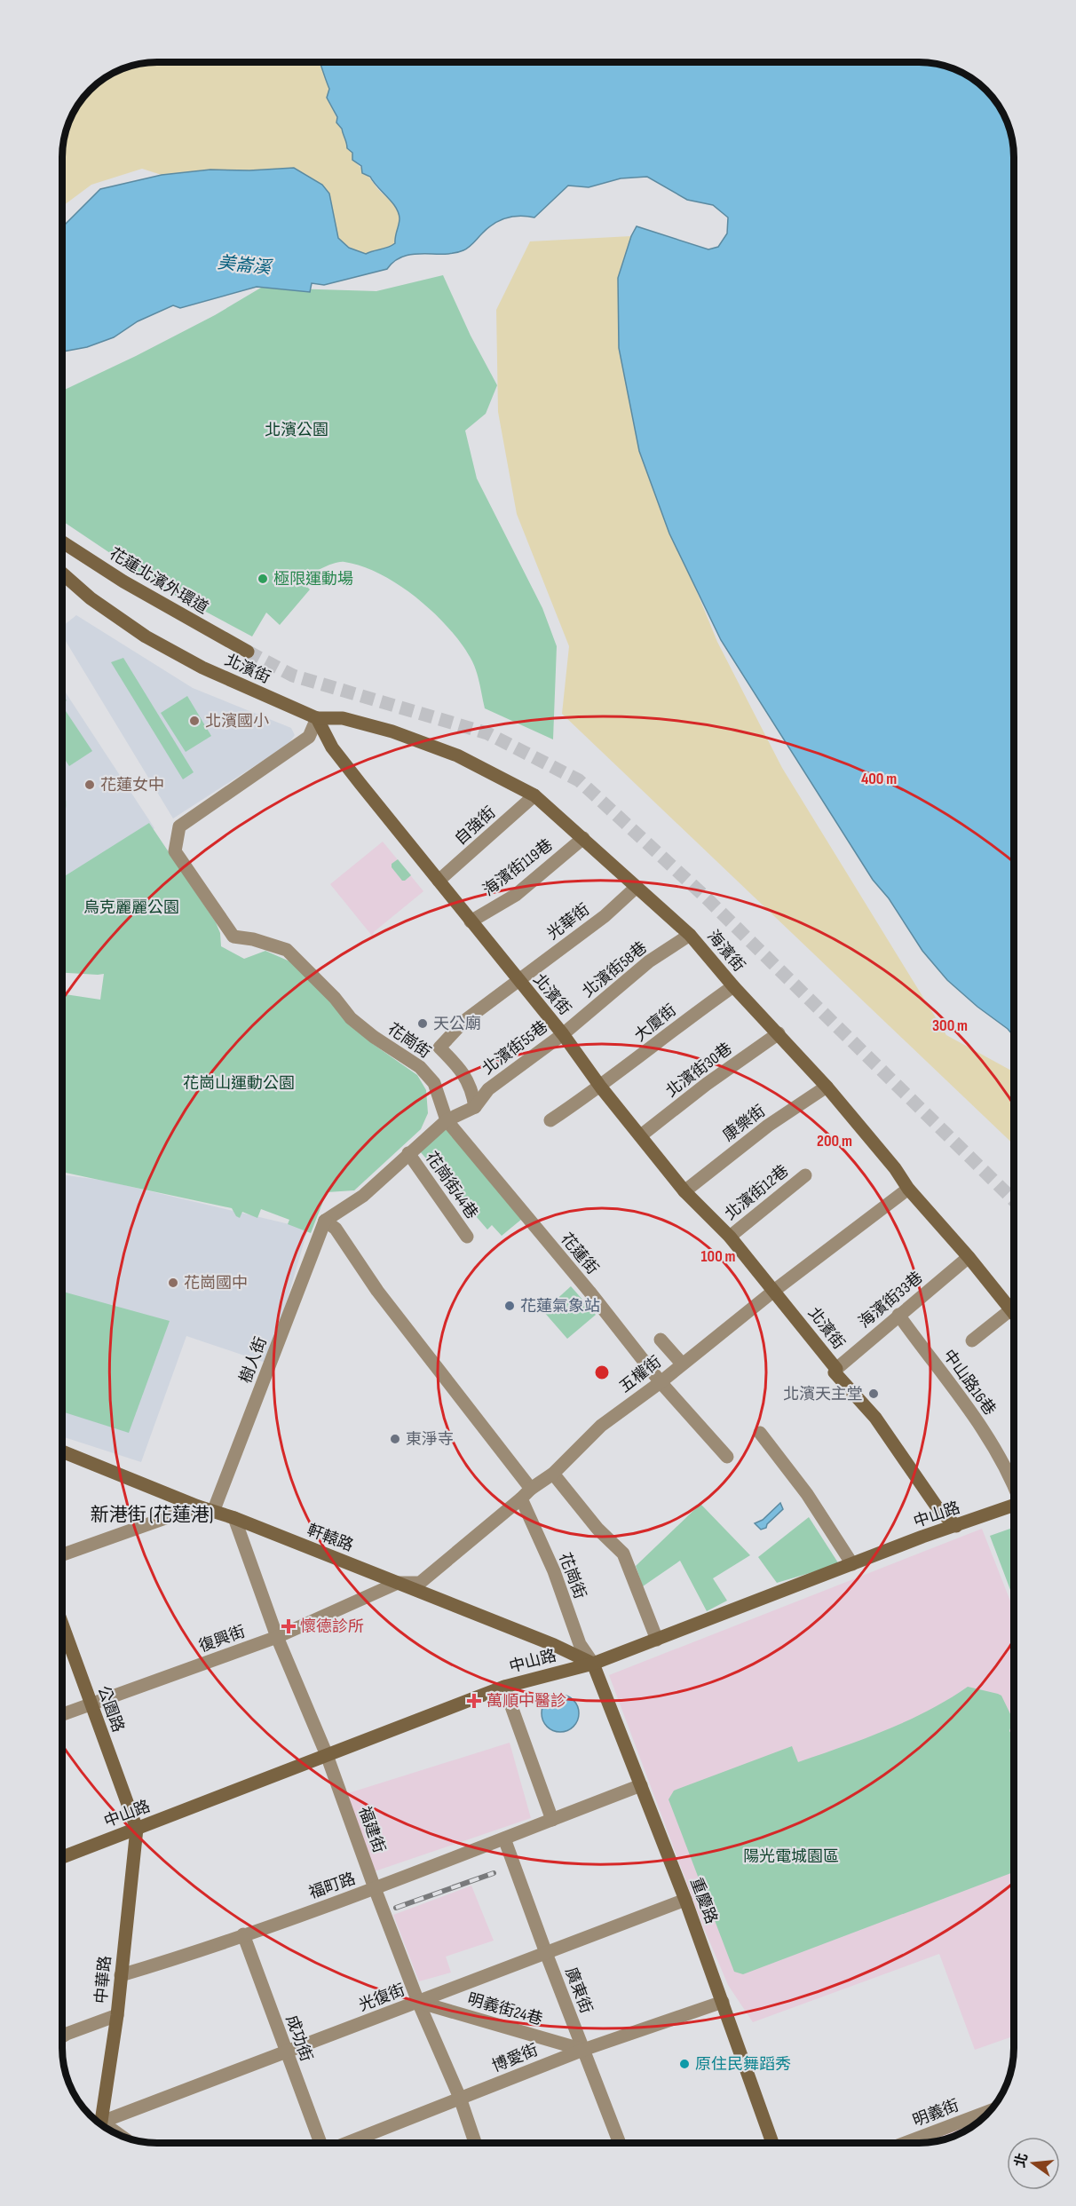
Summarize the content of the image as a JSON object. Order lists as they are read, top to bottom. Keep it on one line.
{"streets":{"street":["花蓮北濱外環道","北濱街","自強街","海濱街119巷","光華街","海濱街","北濱街58巷","大廈街","花崗街","北濱街55巷","北濱街30巷","康樂街","花崗街44巷","北濱街12巷","花蓮街","海濱街33巷","樹人街","五權街","中山路16巷","中山路","軒轅路","復興街","公園路","福建街","福町路","重慶路","中華路","廣東街","光復街","明義街24巷","成功街","博愛街","明義街"]},"crossings":[["北濱街","自強街"],["北濱街","海濱街119巷"],["北濱街","光華街"],["北濱街","海濱街"],["北濱街","北濱街58巷"],["北濱街","大廈街"],["北濱街","花崗街"],["北濱街","北濱街55巷"],["北濱街","北濱街30巷"],["北濱街","康樂街"],["北濱街","北濱街12巷"],["北濱街","海濱街33巷"],["北濱街","五權街"],["北濱街","中山路"],["自強街","海濱街"],["海濱街119巷","海濱街"],["光華街","海濱街"],["光華街","北濱街55巷"],["海濱街","北濱街58巷"],["海濱街","大廈街"],["海濱街","花崗街"],["海濱街","北濱街30巷"],["海濱街","康樂街"],["海濱街","海濱街33巷"],["海濱街","五權街"],["北濱街58巷","北濱街55巷"],["花崗街","花蓮街"],["花崗街","樹人街"],["花崗街","五權街"],["花崗街","中山路"],["花崗街","軒轅路"],["花崗街","重慶路"],["花蓮街","五權街"],["海濱街33巷","中山路16巷"],["樹人街","軒轅路"],["五權街","軒轅路"],["五權街","復興街"],["中山路","軒轅路"],["中山路","公園路"],["中山路","福建街"],["中山路","重慶路"],["中山路","中華路"],["軒轅路","復興街"],["軒轅路","福建街"],["軒轅路","重慶路"],["復興街","公園路"],["復興街","福建街"],["公園路","中華路"],["福建街","福町路"],["福建街","光復街"],["福建街","明義街24巷"],["福建街","博愛街"],["福町路","重慶路"],["福町路","中華路"],["福町路","廣東街"],["福町路","成功街"],["重慶路","光復街"],["重慶路","博愛街"],["廣東街","光復街"],["廣東街","明義街24巷"],["廣東街","博愛街"],["光復街","明義街24巷"],["光復街","成功街"],["明義街24巷","博愛街"]],"districts":["新港街 (花蓮港)"],"water":["美崙溪"],"parks":["北濱公園","烏克麗麗公園","花崗山運動公園","陽光電城園區"],"places":{"other":["極限運動場","北濱國小","花蓮女中","天公廟","花崗國中","花蓮氣象站","北濱天主堂","東淨寺","原住民舞蹈秀"],"health":["懷德診所","萬順中醫診"]},"north":"left","rings":["400 m","300 m","200 m","100 m"]}
